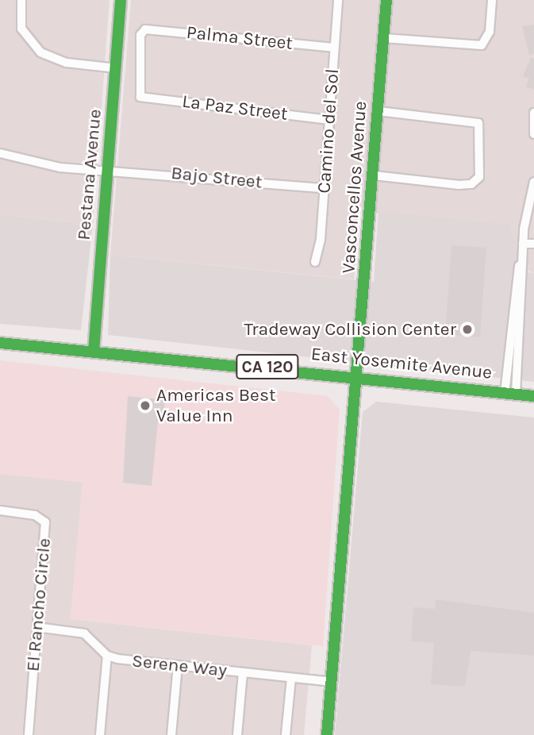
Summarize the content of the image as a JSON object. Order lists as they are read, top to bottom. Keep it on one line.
{"streets":{"street":["Palma Street","La Paz Street","Camino del Sol","Pestana Avenue","Bajo Street","Vasconcellos Avenue","East Yosemite Avenue","CA 120","El Rancho Circle","Serene Way"]},"crossings":[["Palma Street","La Paz Street"],["Palma Street","Camino del Sol"],["La Paz Street","Camino del Sol"],["Camino del Sol","Bajo Street"],["Pestana Avenue","Bajo Street"],["Pestana Avenue","East Yosemite Avenue"],["Vasconcellos Avenue","East Yosemite Avenue"],["Vasconcellos Avenue","Serene Way"],["El Rancho Circle","Serene Way"]],"places":["Tradeway Collision Center","Americas Best Value Inn"]}
